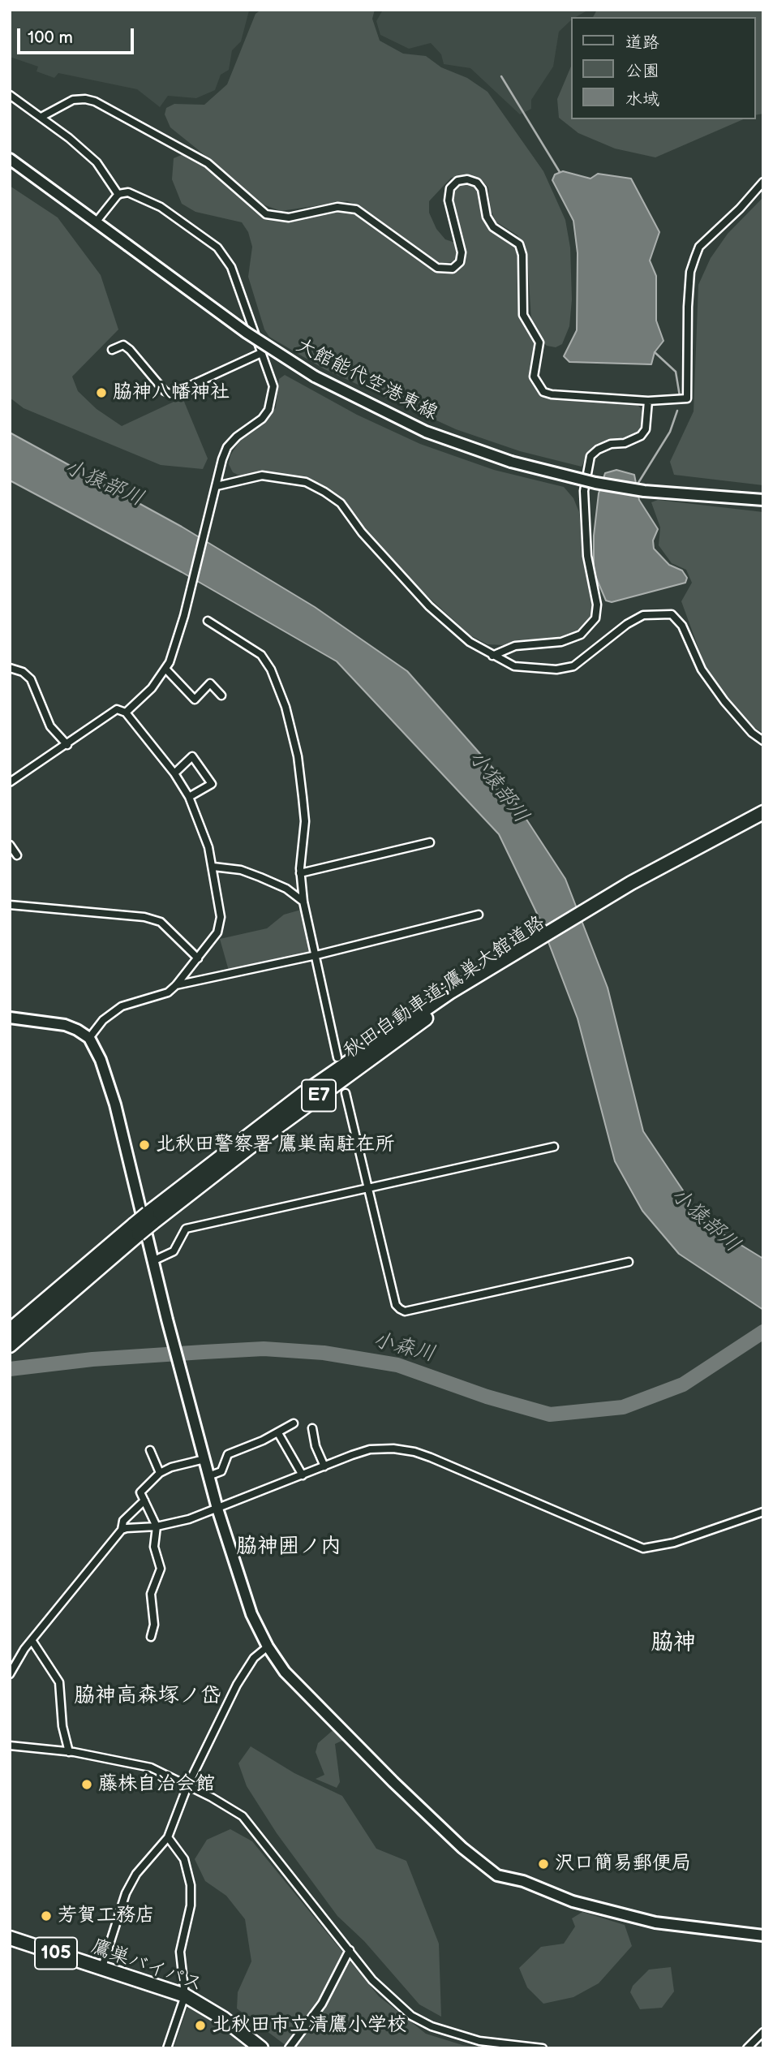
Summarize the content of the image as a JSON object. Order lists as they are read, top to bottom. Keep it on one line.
{"streets":{"highway":["秋田自動車道;鷹巣大館道路","E7","105","鷹巣バイパス"],"street":["大館能代空港東線"]},"districts":["脇神囲ノ内","脇神","脇神高森塚ノ岱"],"water":["小猿部川","小森川"],"places":["脇神八幡神社","北秋田警察署 鷹巣南駐在所","藤株自治会館","沢口簡易郵便局","芳賀工務店","北秋田市立清鷹小学校"],"legend":["道路","公園","水域"],"scale_bar":"100 m"}
